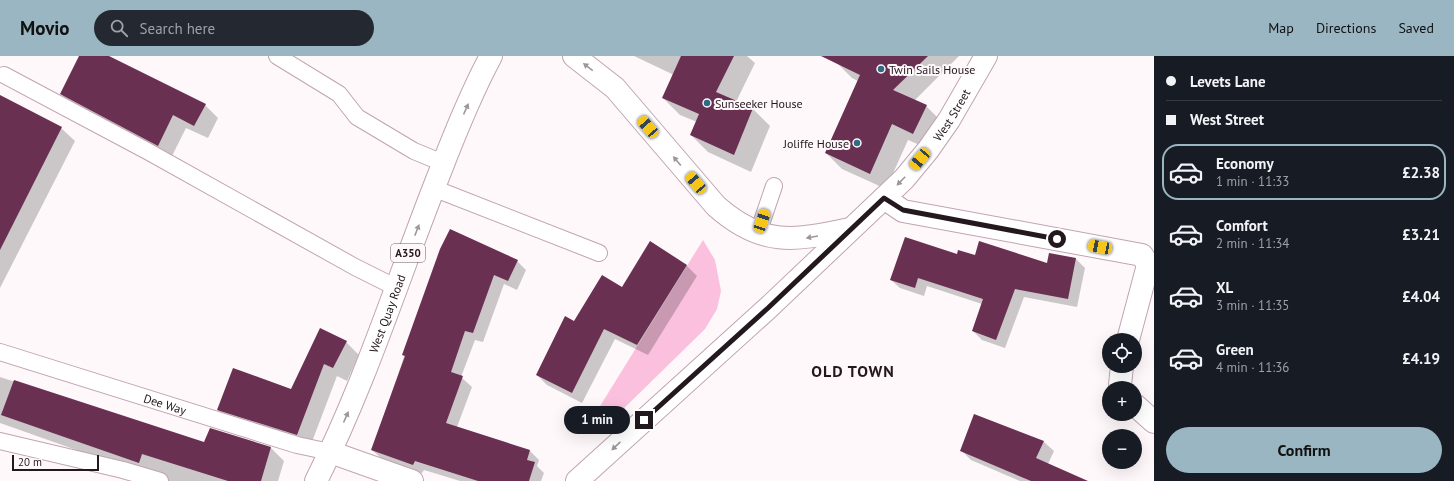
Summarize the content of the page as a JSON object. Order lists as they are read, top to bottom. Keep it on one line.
{"streets":{"main road":["West Street","A350","West Quay Road"],"lane":["Dee Way"]},"crossings":[["West Quay Road","Dee Way"]],"one_way":["West Street","West Quay Road"],"districts":["OLD TOWN"],"places":["Twin Sails House","Sunseeker House","Joliffe House"],"scale_bar":"20 m","page":{"header":"Movio","search":"Search here","nav":["Map","Directions","Saved"],"banner":["Levets Lane","West Street"],"list":[{"name":"Economy","note":"1 min · 11:33","value":"£2.38"},{"name":"Comfort","note":"2 min · 11:34","value":"£3.21"},{"name":"XL","note":"3 min · 11:35","value":"£4.04"},{"name":"Green","note":"4 min · 11:36","value":"£4.19"}],"map_buttons":["+","−"],"bubble":"1 min","buttons":"Confirm","scale":"20 m"}}
